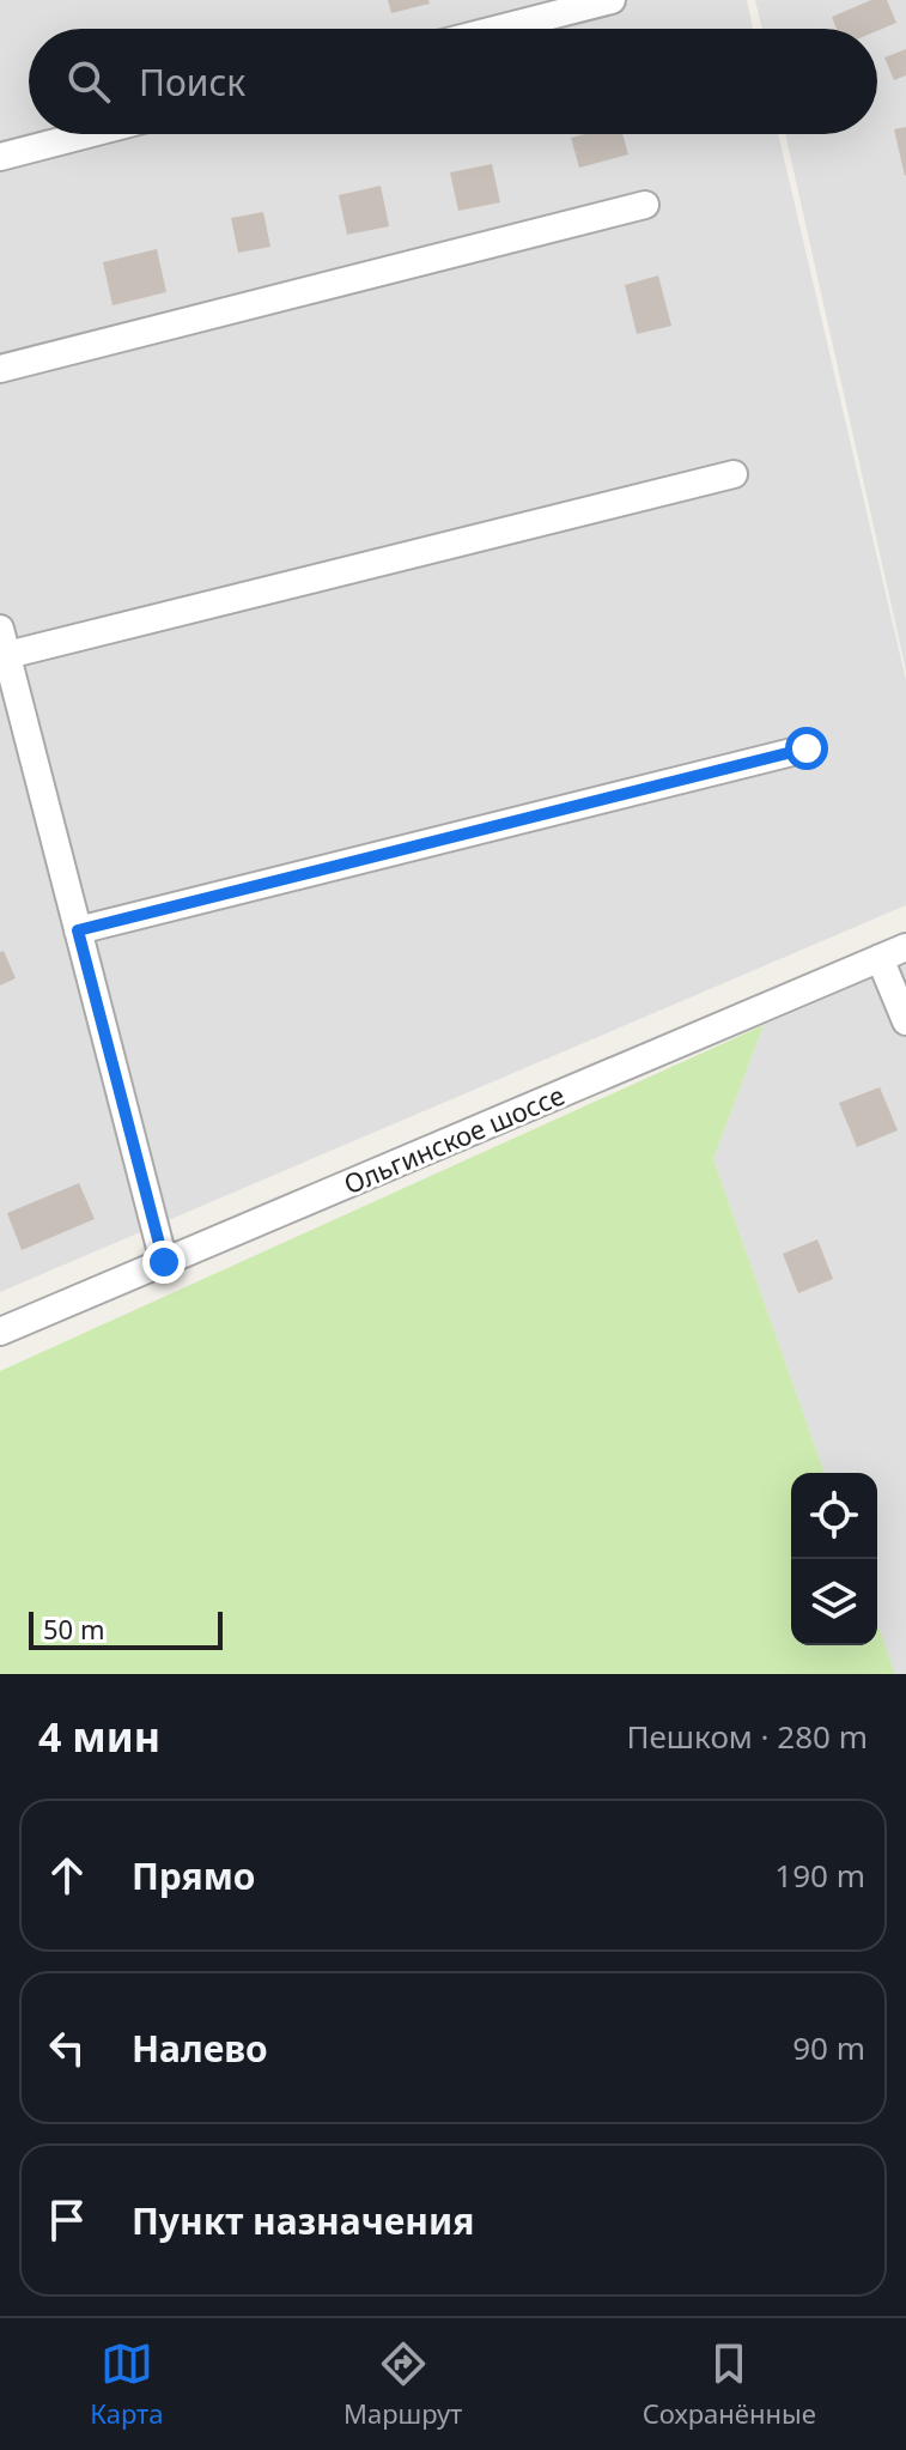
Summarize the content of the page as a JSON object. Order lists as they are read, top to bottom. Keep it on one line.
{"streets":{"street":["Ольгинское шоссе"]},"scale_bar":"50 m","page":{"search":"Поиск","scale":"50 m","heading":["4 мин","Пешком · 280 m"],"list":[["Прямо","190 m"],["Налево","90 m"],"Пункт назначения"],"nav":["Карта","Маршрут","Сохранённые"]}}
